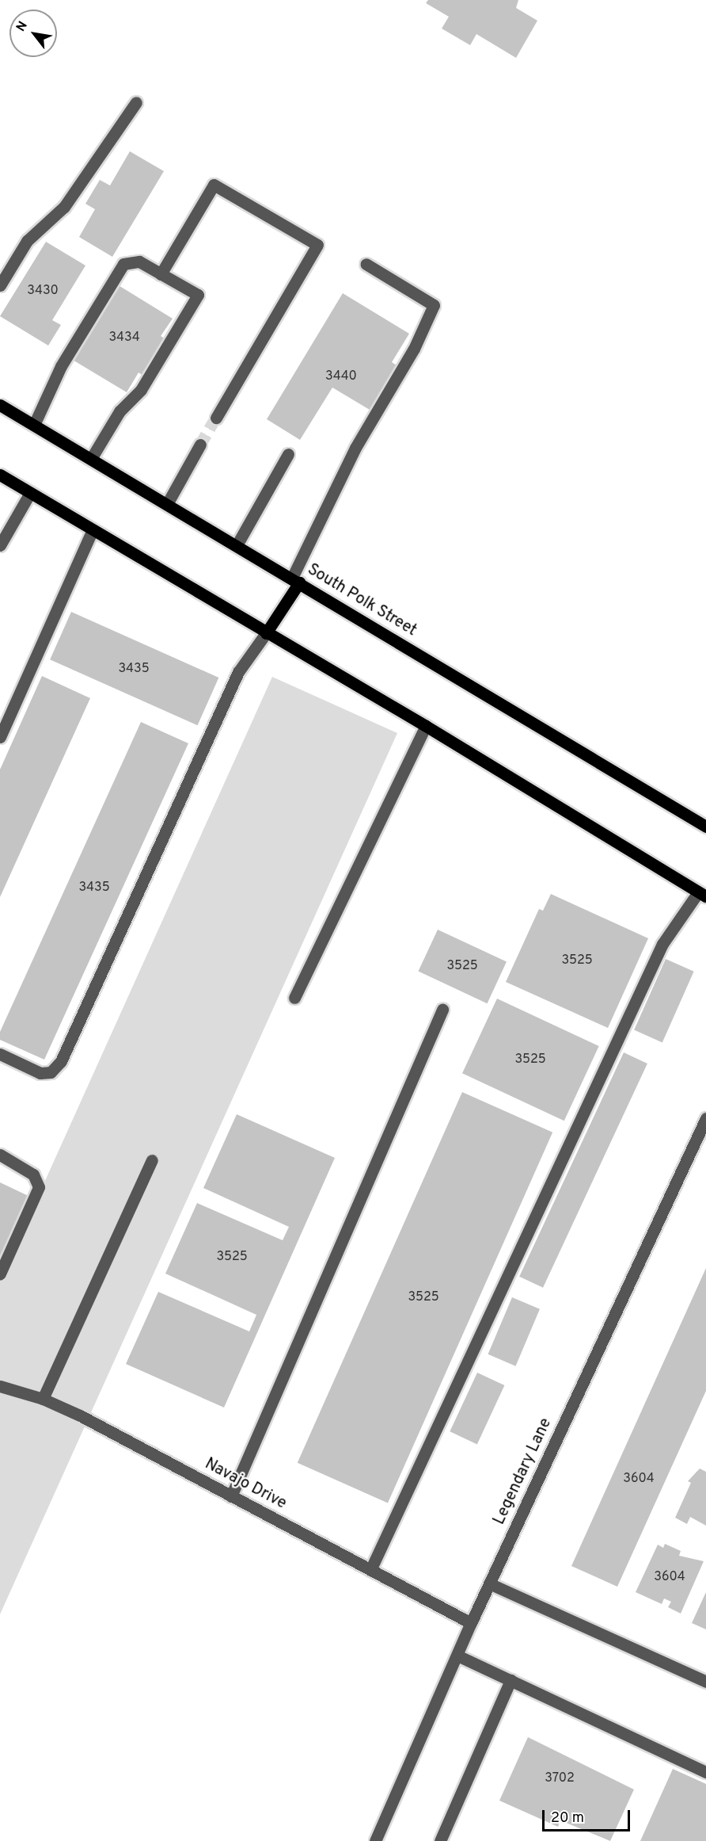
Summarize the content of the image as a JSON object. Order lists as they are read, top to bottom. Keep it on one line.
{"streets":{"main road":["South Polk Street"],"street":["Legendary Lane","Navajo Drive"]},"crossings":[["Legendary Lane","Navajo Drive"]],"house_numbers":["3430","3434","3440","3435","3435","3525","3525","3525","3525","3525","3604","3604","3702"],"scale_bar":"20 m","north":"top left"}
